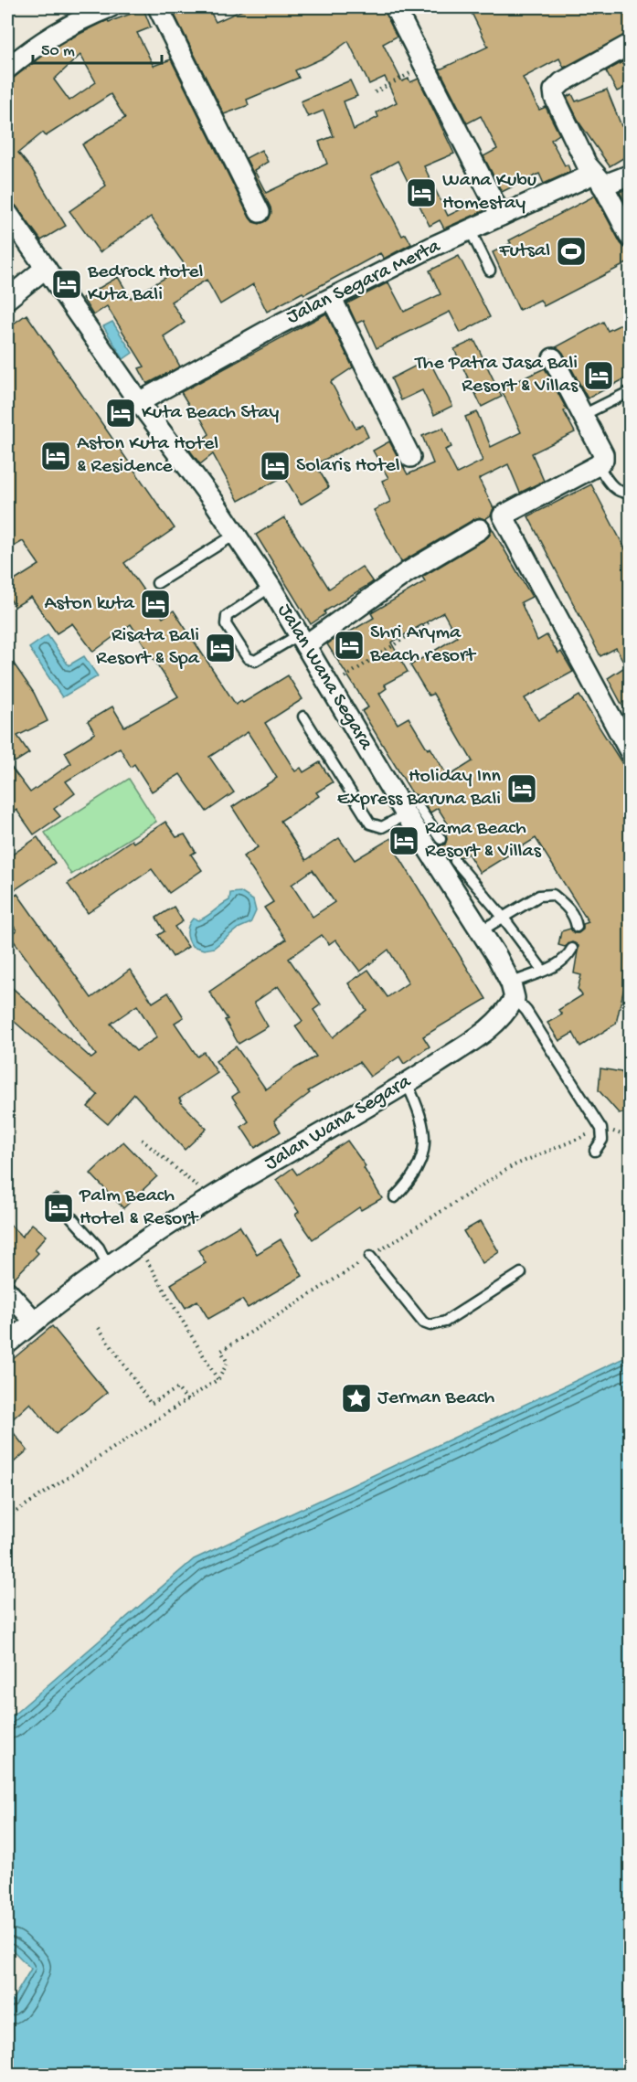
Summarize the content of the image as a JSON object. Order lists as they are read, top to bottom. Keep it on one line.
{"streets":{"street":["Jalan Segara Merta","Jalan Wana Segara"]},"crossings":[["Jalan Segara Merta","Jalan Wana Segara"]],"places":{"hotel":["Wana Kubu Homestay","Bedrock Hotel Kuta Bali","The Patra Jasa Bali Resort & Villas","Kuta Beach Stay","Aston Kuta Hotel & Residence","Solaris Hotel","Aston kuta","Shri Aryma Beach resort","Risata Bali Resort & Spa","Holiday Inn Express Baruna Bali","Rama Beach Resort & Villas","Palm Beach Hotel & Resort"],"sports":["Futsal"],"place":["Jerman Beach"]},"scale_bar":"50 m"}
